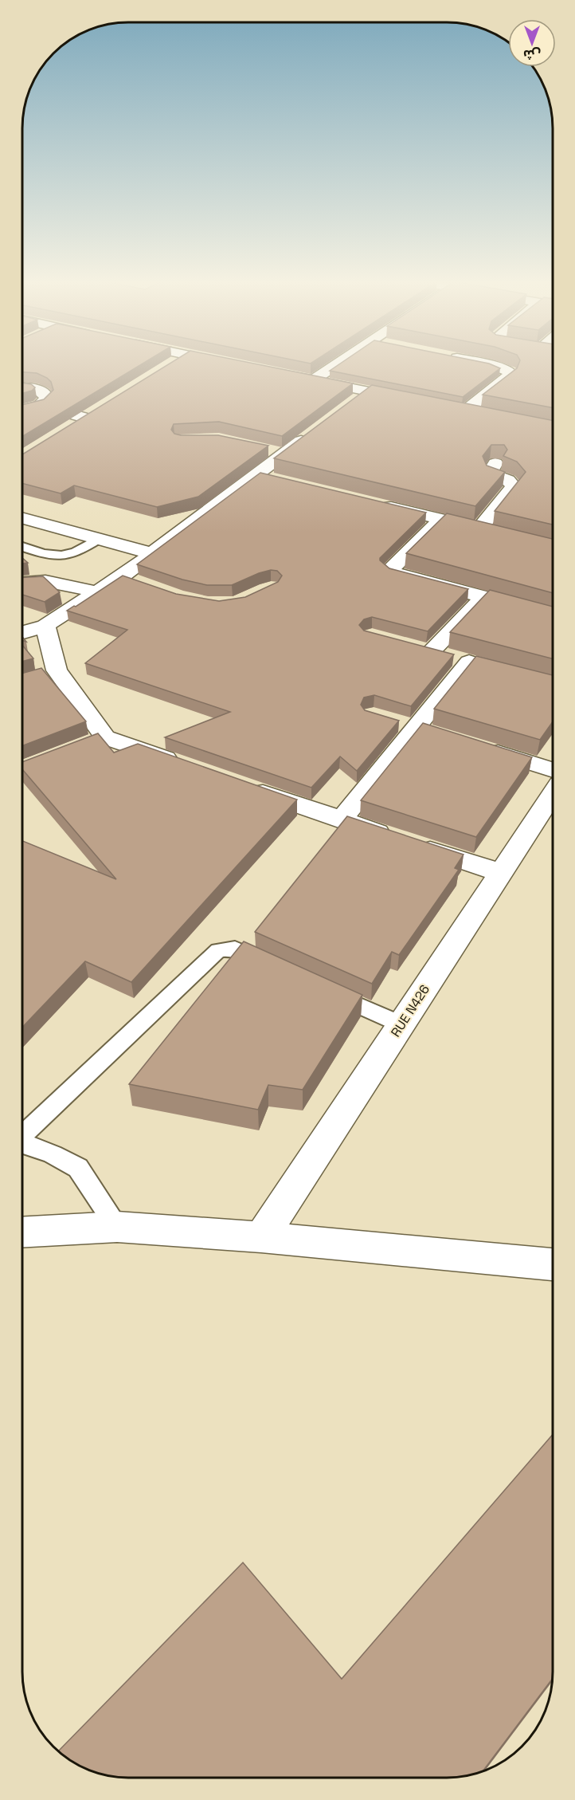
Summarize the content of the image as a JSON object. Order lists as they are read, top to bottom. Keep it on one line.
{"streets":{"street":["RUE N426"]},"north":"bottom"}
